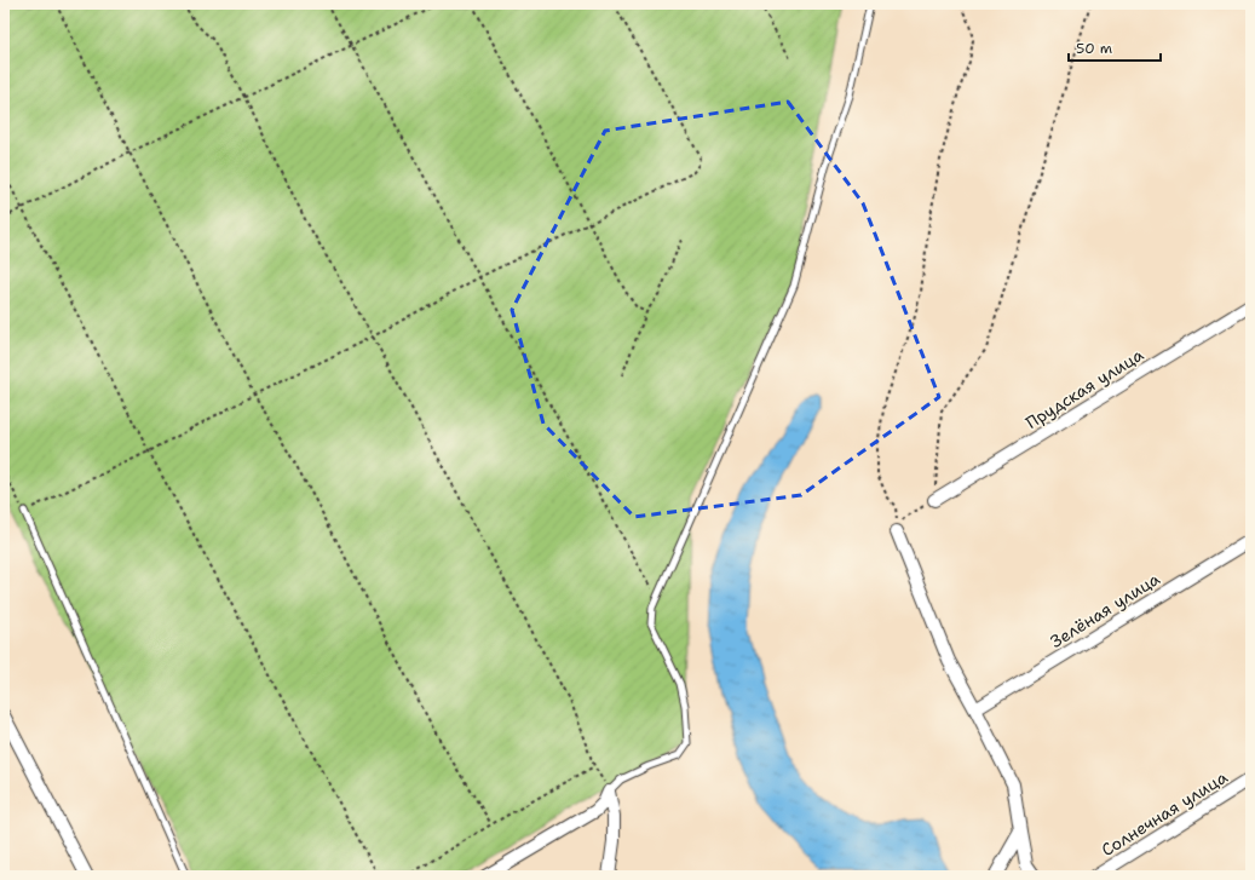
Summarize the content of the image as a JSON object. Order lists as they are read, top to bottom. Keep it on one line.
{"streets":{"street":["Прудская улица","Зелёная улица","Солнечная улица"]},"scale_bar":"50 m"}
